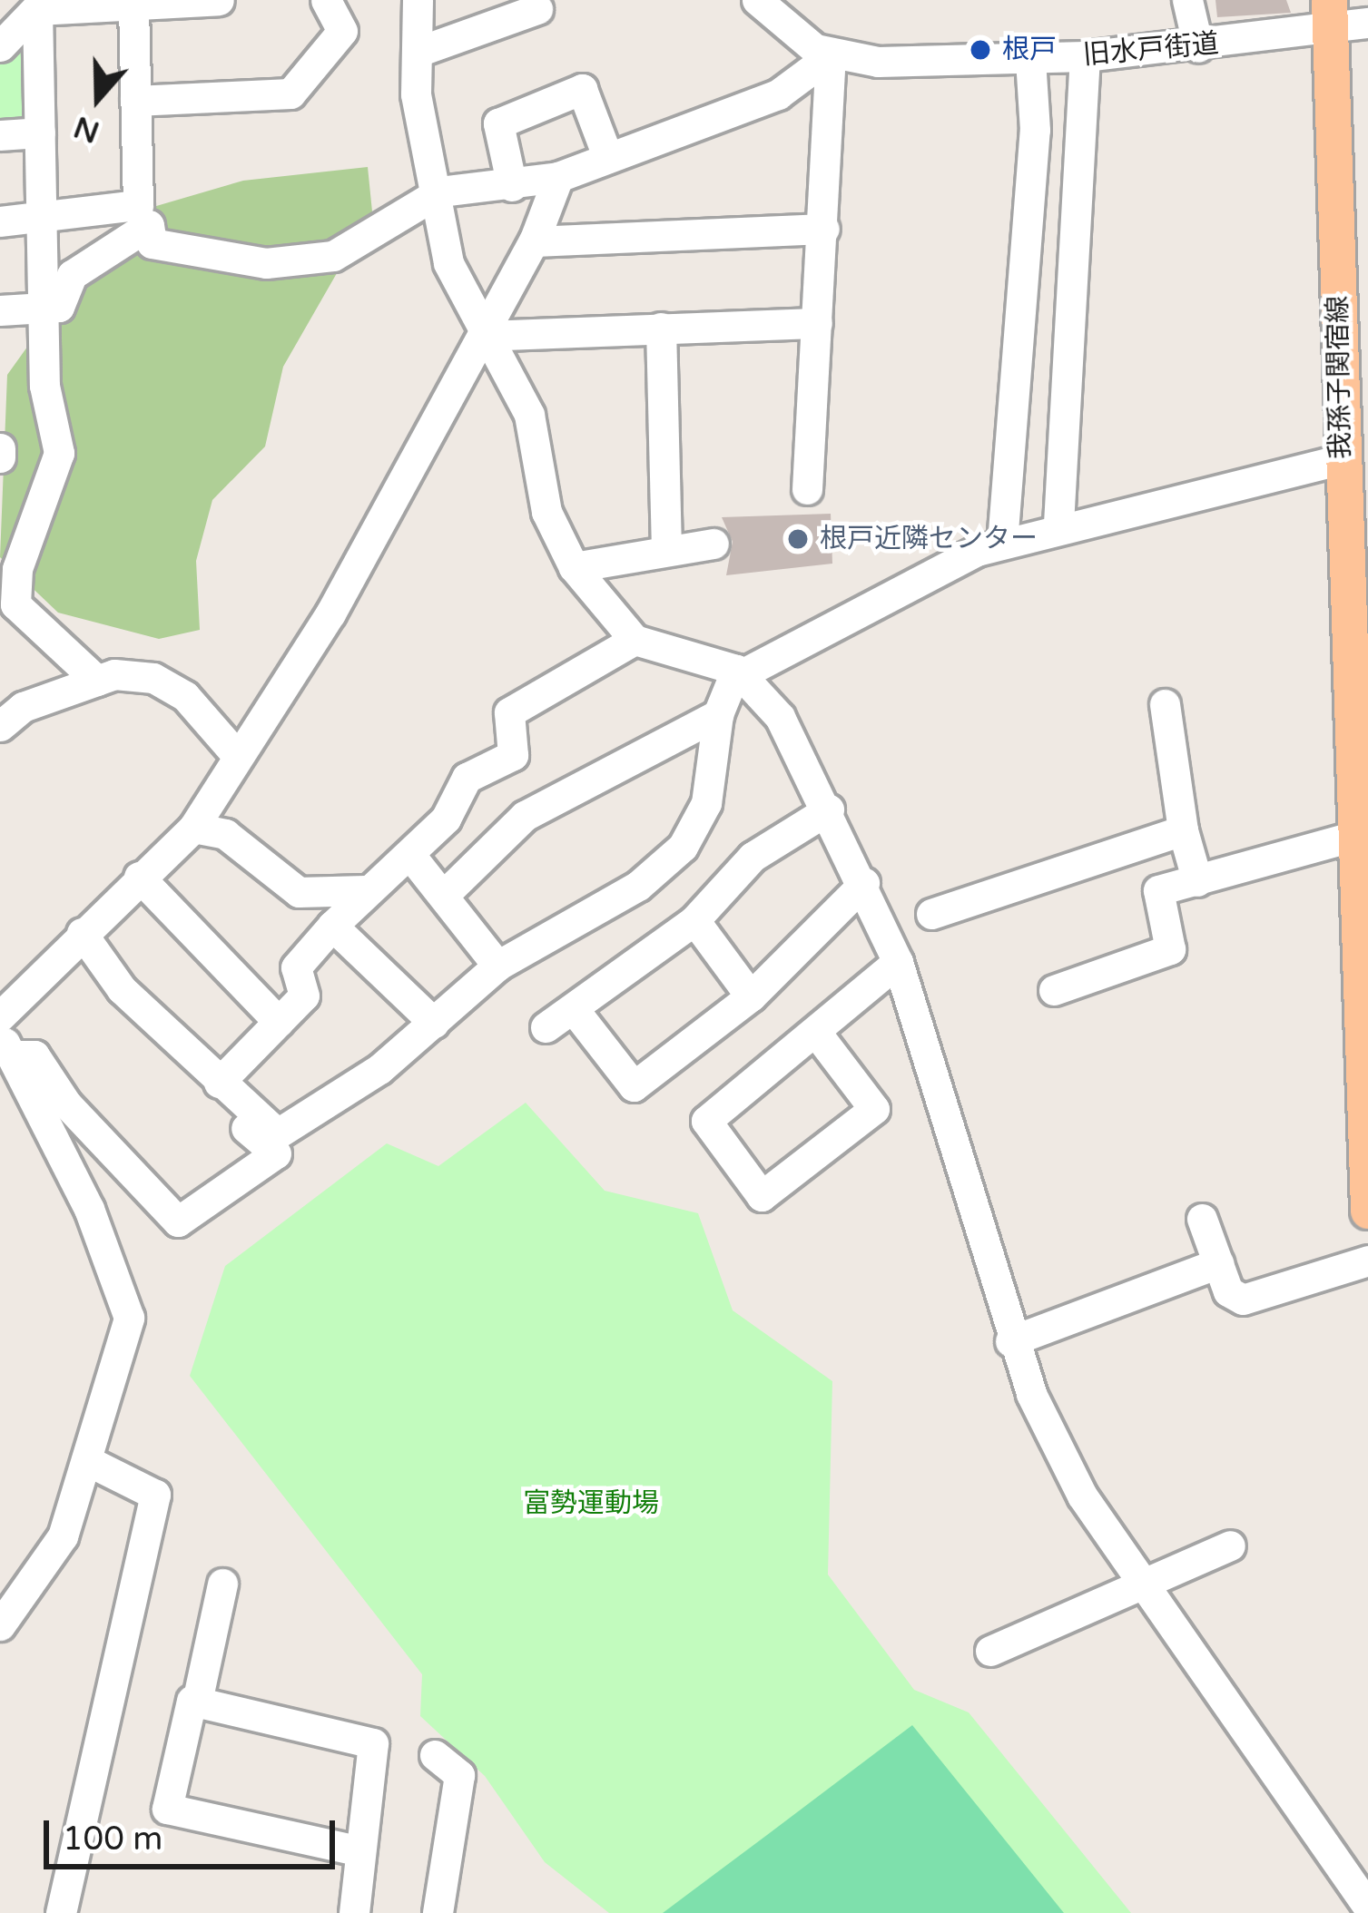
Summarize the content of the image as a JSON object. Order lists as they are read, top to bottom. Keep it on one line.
{"streets":{"main road":["我孫子関宿線"],"street":["旧水戸街道"]},"crossings":[["旧水戸街道","我孫子関宿線"]],"parks":["富勢運動場"],"places":["根戸","根戸近隣センター"],"scale_bar":"100 m","north":"bottom"}
